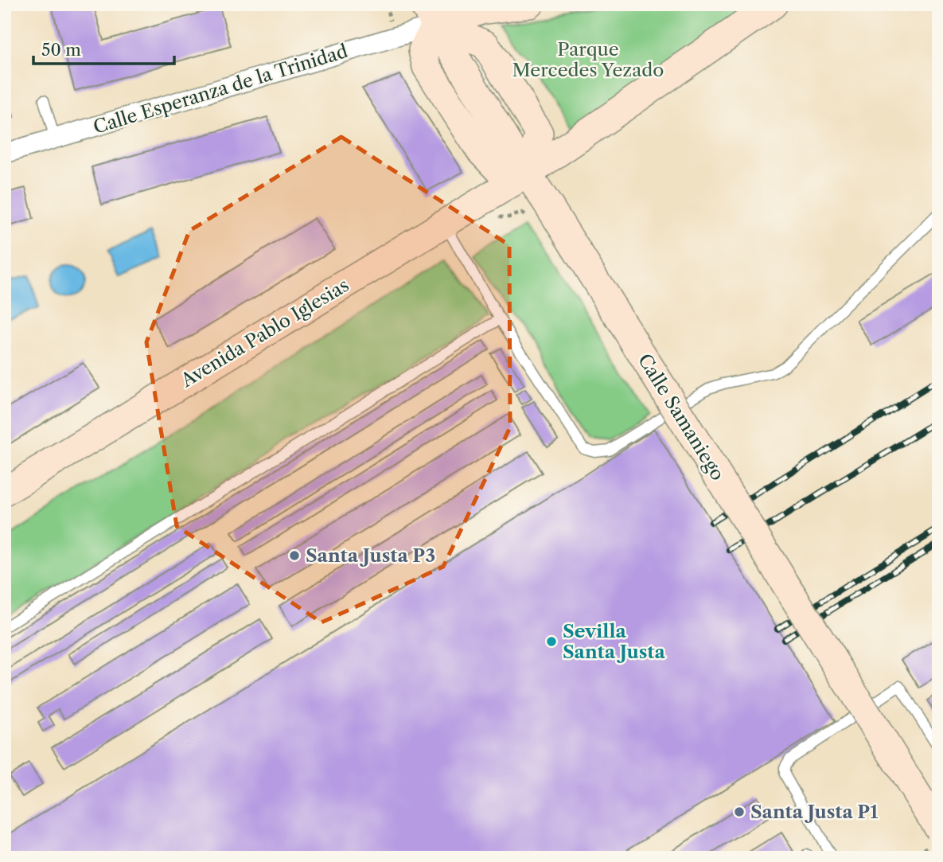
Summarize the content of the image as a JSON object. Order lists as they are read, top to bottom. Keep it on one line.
{"streets":{"main road":["Avenida Pablo Iglesias","Calle Samaniego"],"street":["Calle Esperanza de la Trinidad"]},"crossings":[["Calle Esperanza de la Trinidad","Calle Samaniego"],["Avenida Pablo Iglesias","Calle Samaniego"]],"parks":["Parque Mercedes Yezado"],"places":["Santa Justa P3","Sevilla Santa Justa","Santa Justa P1"],"scale_bar":"50 m"}
